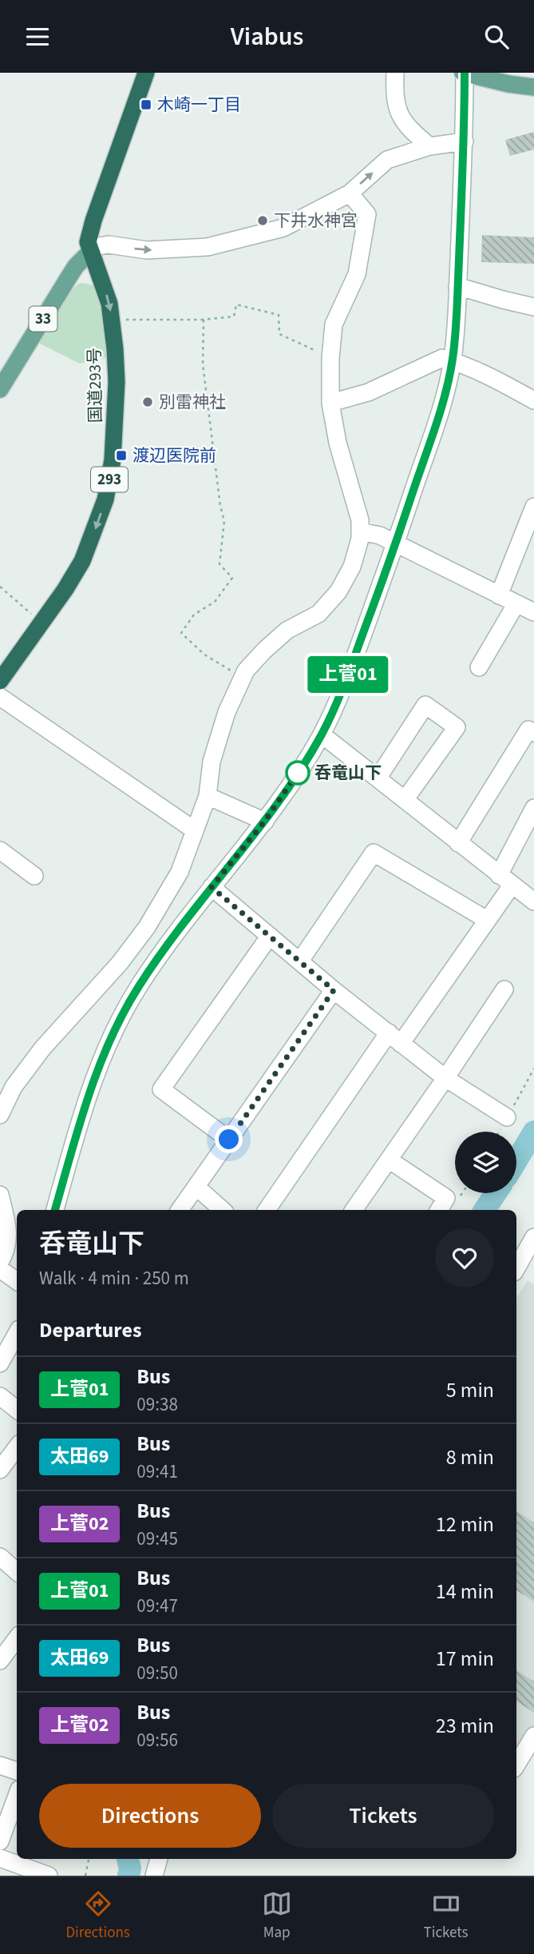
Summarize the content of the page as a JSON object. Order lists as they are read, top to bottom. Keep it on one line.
{"streets":{"highway":["国道293号","293"],"main road":["33"]},"crossings":[["33","国道293号"]],"one_way":["国道293号"],"places":{"transit":["木崎一丁目","渡辺医院前"],"other":["下井水神宮","別雷神社","呑竜山下"]},"lines":["bus line 上菅01"],"page":{"header":"Viabus","on_map":"上菅01","heading":[["呑竜山下","Walk · 4 min · 250 m"],"Departures"],"list":[{"mark":"上菅01","name":"Bus","note":"09:38","value":"5 min"},{"mark":"太田69","name":"Bus","note":"09:41","value":"8 min"},{"mark":"上菅02","name":"Bus","note":"09:45","value":"12 min"},{"mark":"上菅01","name":"Bus","note":"09:47","value":"14 min"},{"mark":"太田69","name":"Bus","note":"09:50","value":"17 min"},{"mark":"上菅02","name":"Bus","note":"09:56","value":"23 min"}],"buttons":["Directions","Tickets"],"tabs":["Directions","Map","Tickets"]}}
